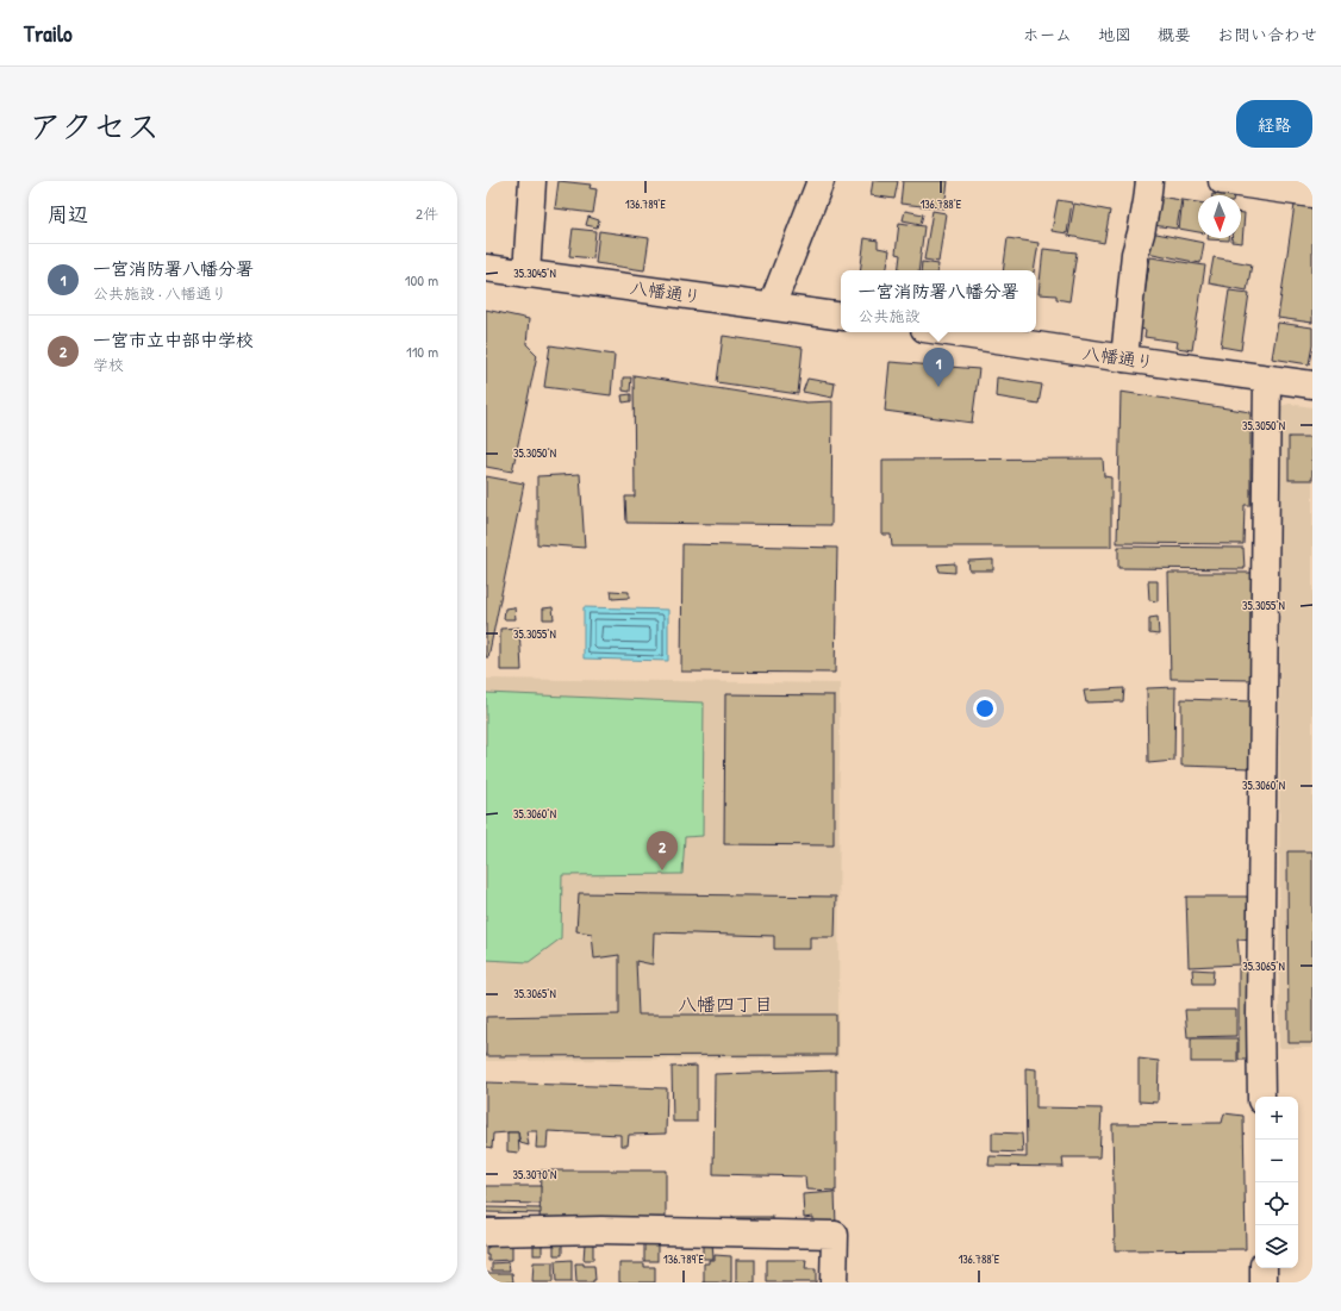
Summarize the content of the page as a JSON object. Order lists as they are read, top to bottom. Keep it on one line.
{"streets":{"street":["八幡通り"]},"districts":["八幡四丁目"],"north":"bottom","page":{"header":"Trailo","nav":["ホーム","地図","概要","お問い合わせ"],"title":"アクセス","buttons":"経路","heading":["周辺","2件"],"list":[{"mark":"1","name":"一宮消防署八幡分署","note":"公共施設 · 八幡通り","value":"100 m"},{"mark":"2","name":"一宮市立中部中学校","note":"学校","value":"110 m"}],"popup":["一宮消防署八幡分署","公共施設"],"pins":["1","2"],"map_buttons":["+","−"]},"coordinates":["136.789°E","136.788°E","35.3045°N","35.3050°N","35.3055°N","35.3060°N","35.3065°N","35.3070°N"]}
